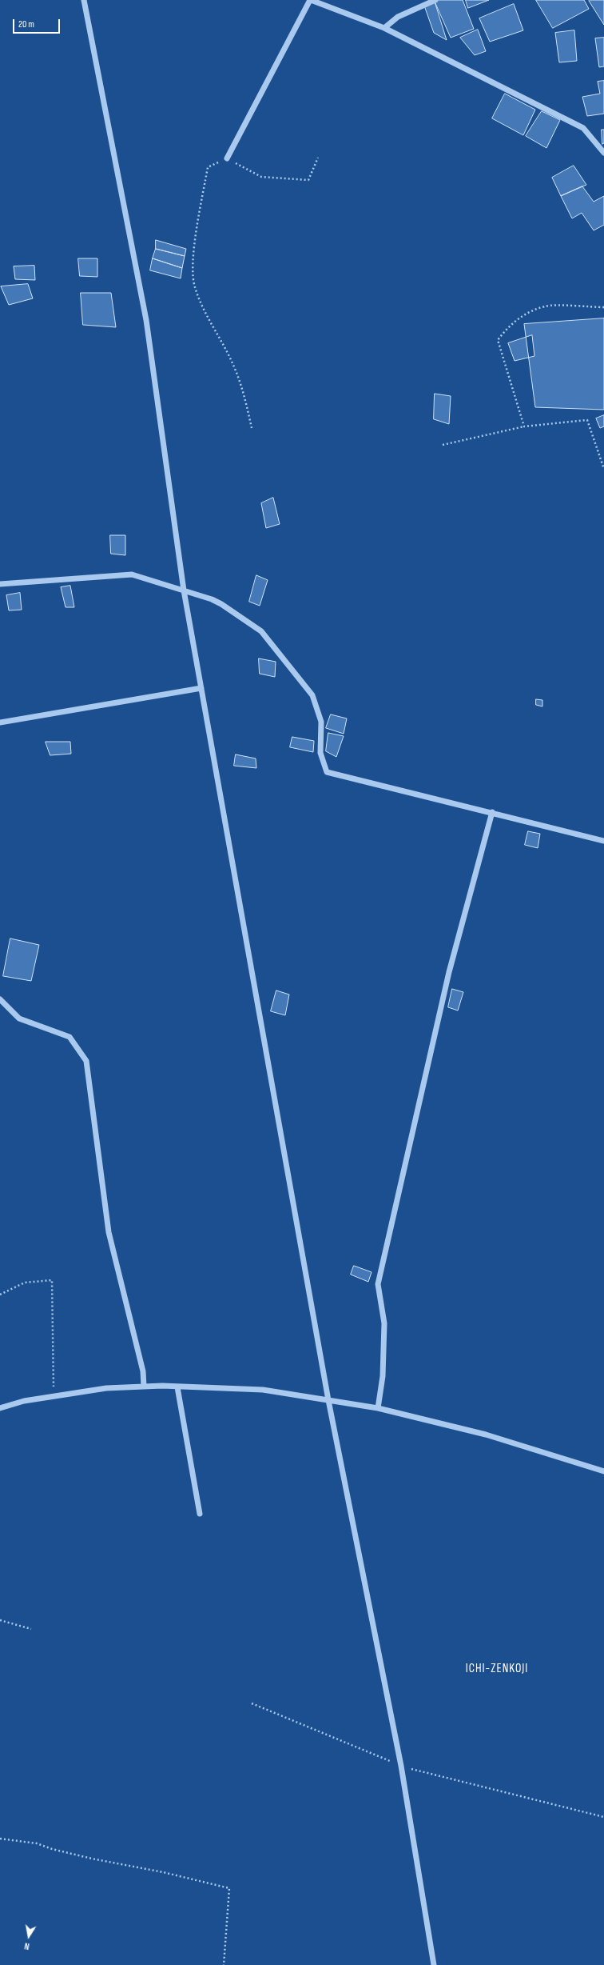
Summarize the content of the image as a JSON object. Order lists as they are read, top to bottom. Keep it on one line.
{"districts":["ICHI-ZENKOJI"],"scale_bar":"20 m","north":"bottom"}
